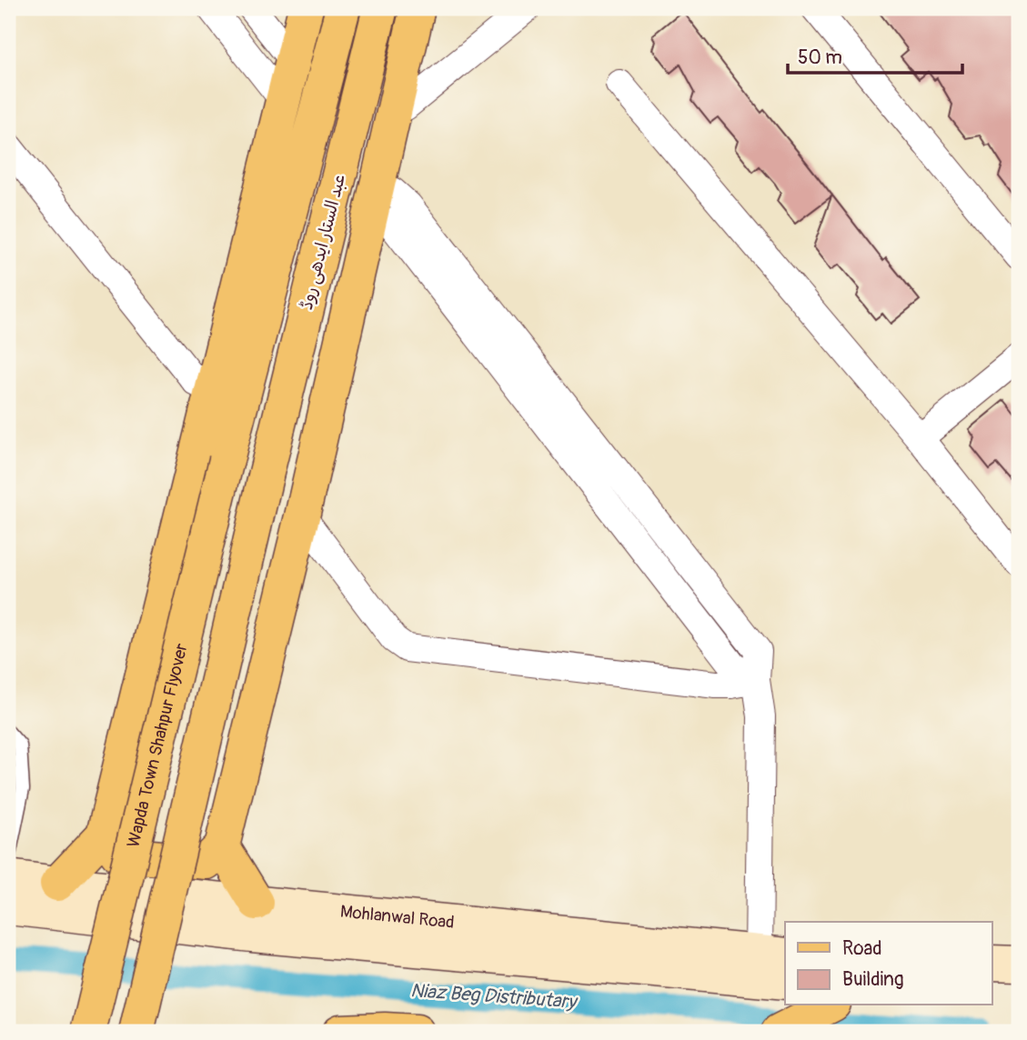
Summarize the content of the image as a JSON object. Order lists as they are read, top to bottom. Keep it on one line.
{"streets":{"main road":["عبد الستار ایدھی روڈ","Wapda Town Shahpur Flyover","Mohlanwal Road"]},"water":["Niaz Beg Distributary"],"legend":["Road","Building"],"scale_bar":"50 m"}
